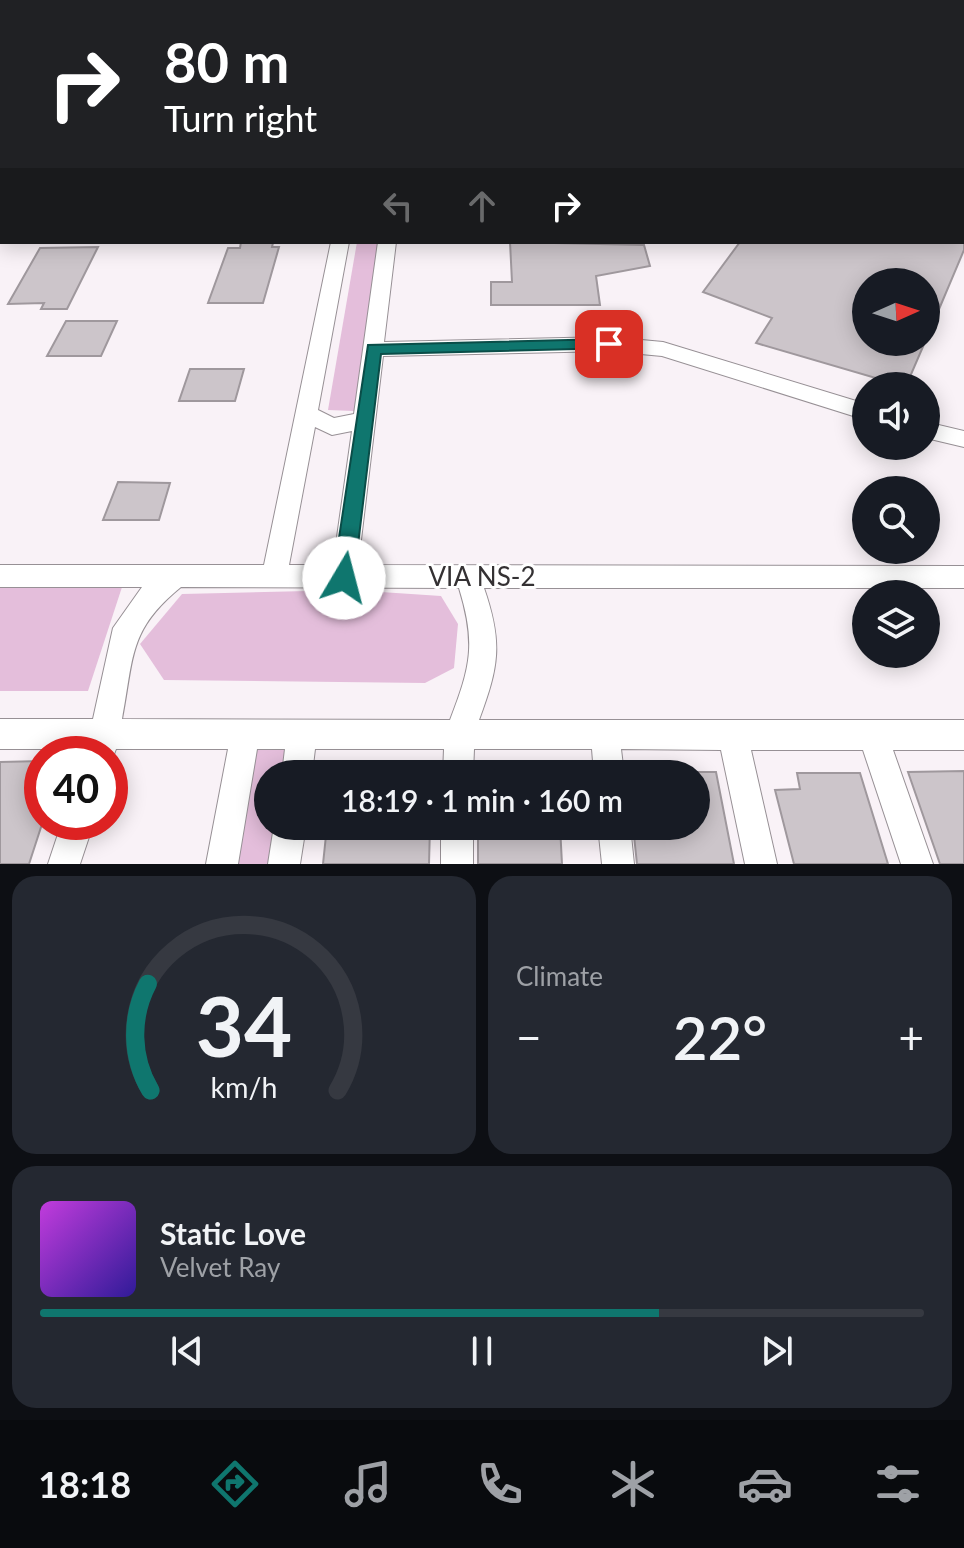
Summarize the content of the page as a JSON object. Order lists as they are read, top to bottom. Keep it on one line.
{"streets":{"street":["VIA NS-2"]},"north":"right","page":{"turn":["80 m","Turn right"],"limit":"40","trip":"18:19 · 1 min · 160 m","tile":"Climate","heat":["−","22°","+"],"song":["Static Love","Velvet Ray"],"tabs":"18:18","gauge":["34","km/h"]}}
